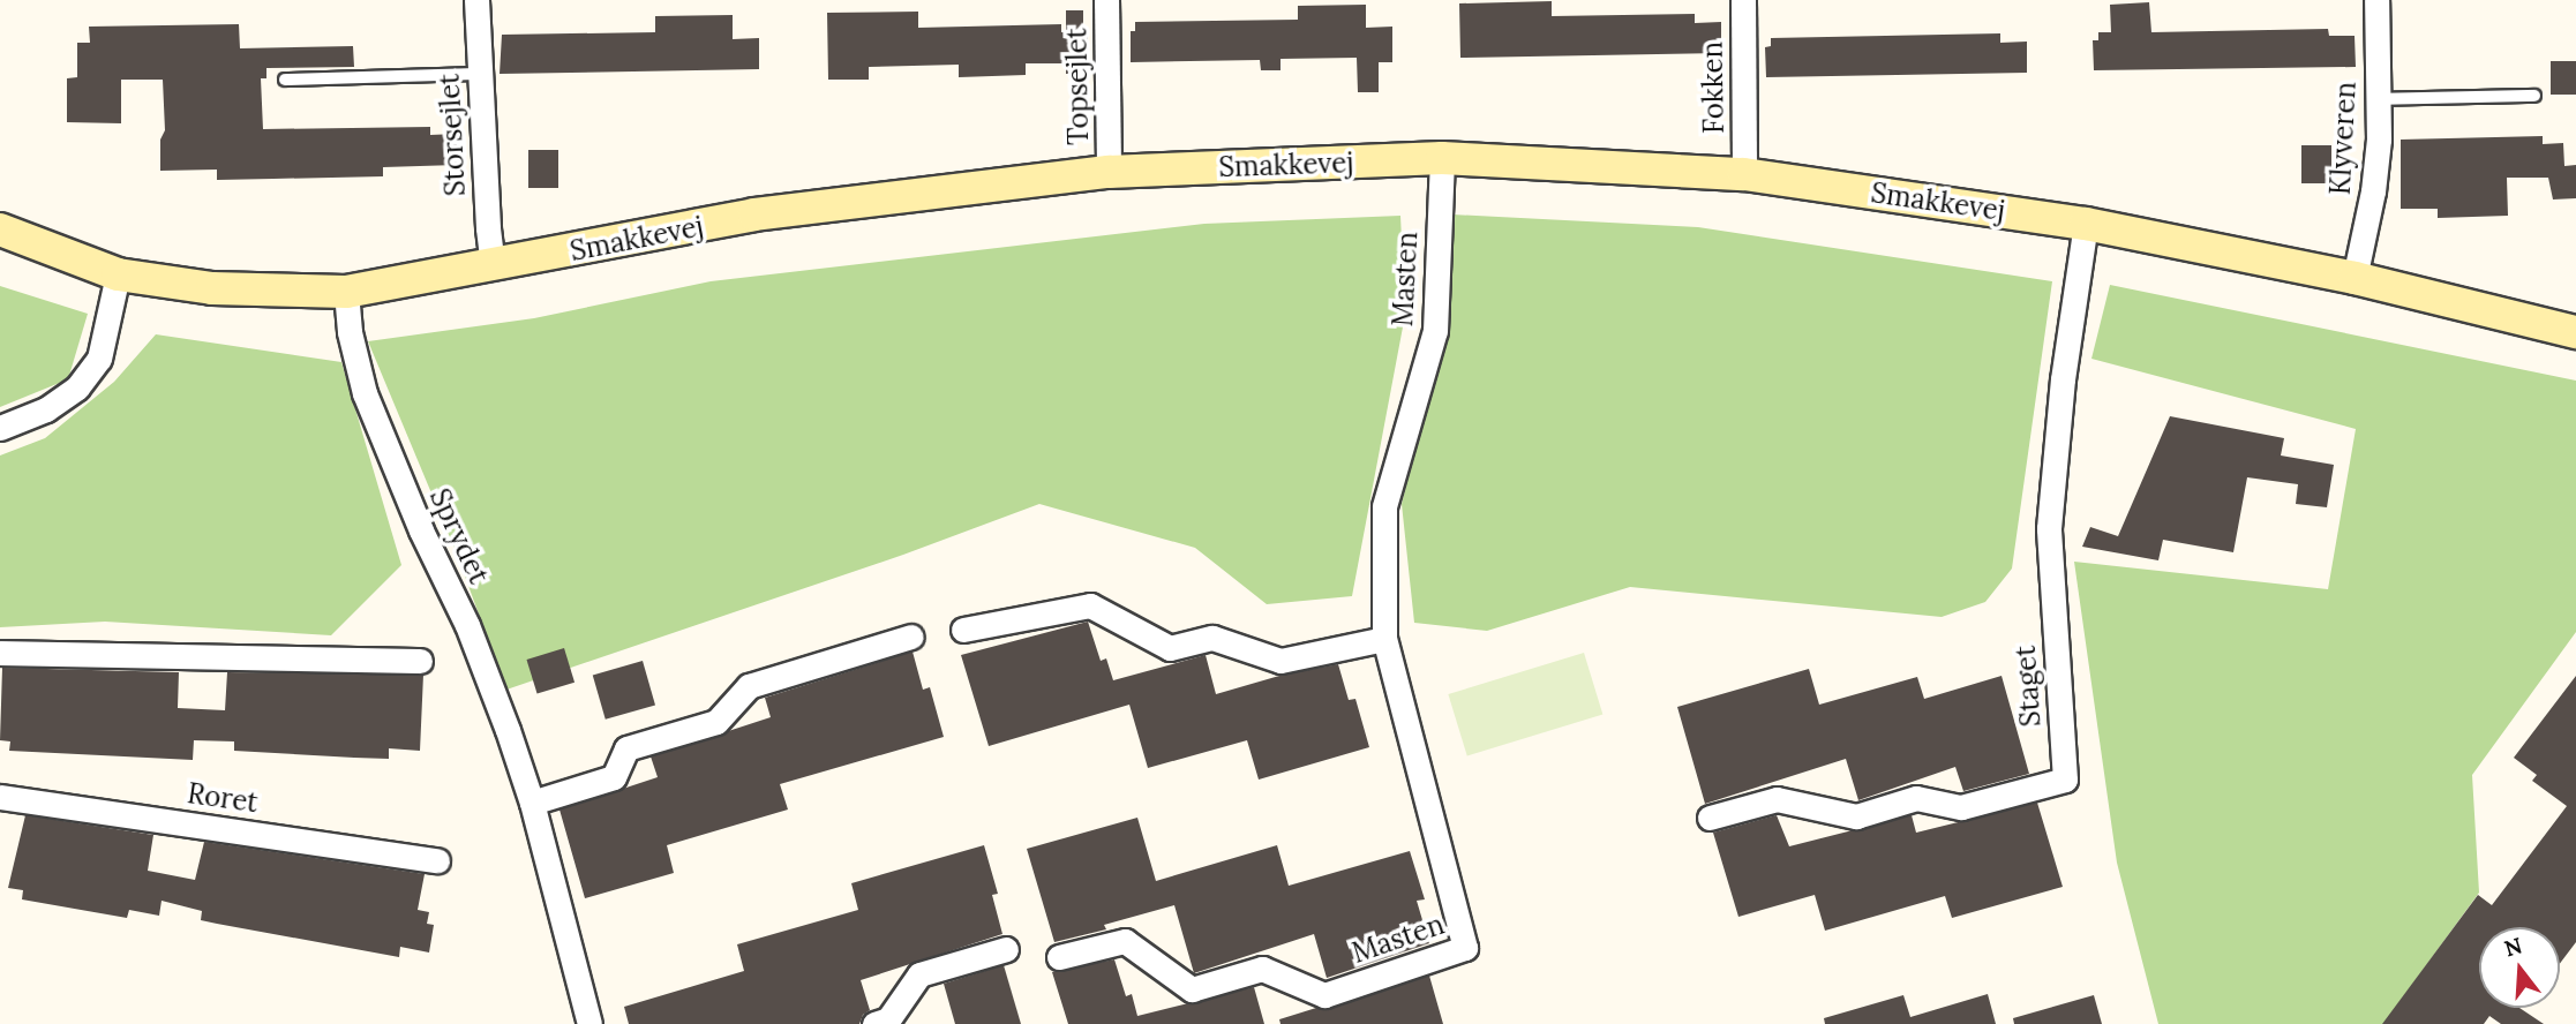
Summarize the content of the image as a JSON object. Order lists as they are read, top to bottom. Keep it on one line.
{"streets":{"street":["Topsejlet","Fokken","Storsejlet","Klyveren","Smakkevej","Masten","Sprydet","Staget","Roret"]},"crossings":[["Topsejlet","Smakkevej"],["Fokken","Smakkevej"],["Storsejlet","Smakkevej"],["Klyveren","Smakkevej"],["Smakkevej","Masten"],["Smakkevej","Sprydet"],["Smakkevej","Staget"]],"north":"top"}
